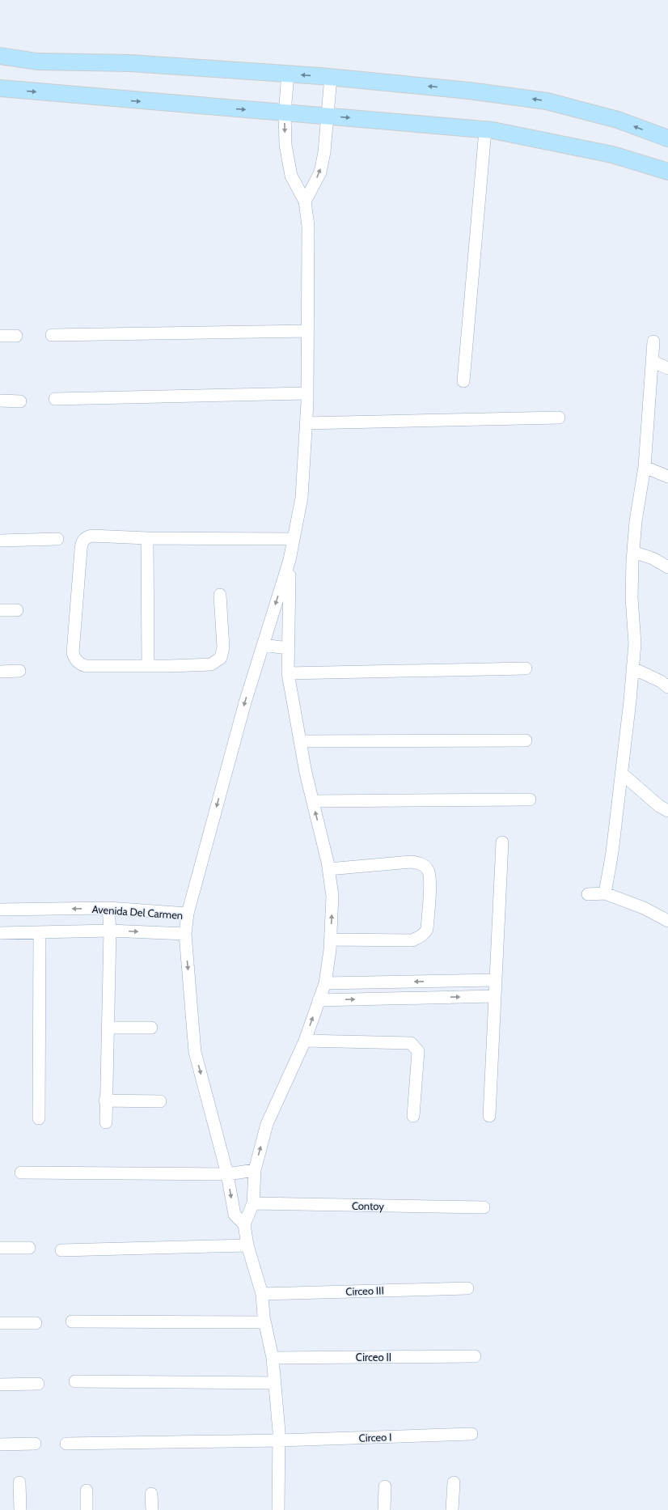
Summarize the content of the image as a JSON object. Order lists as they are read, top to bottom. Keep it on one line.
{"streets":{"street":["Avenida Del Carmen","Contoy","Circeo III","Circeo II","Circeo I"]}}
